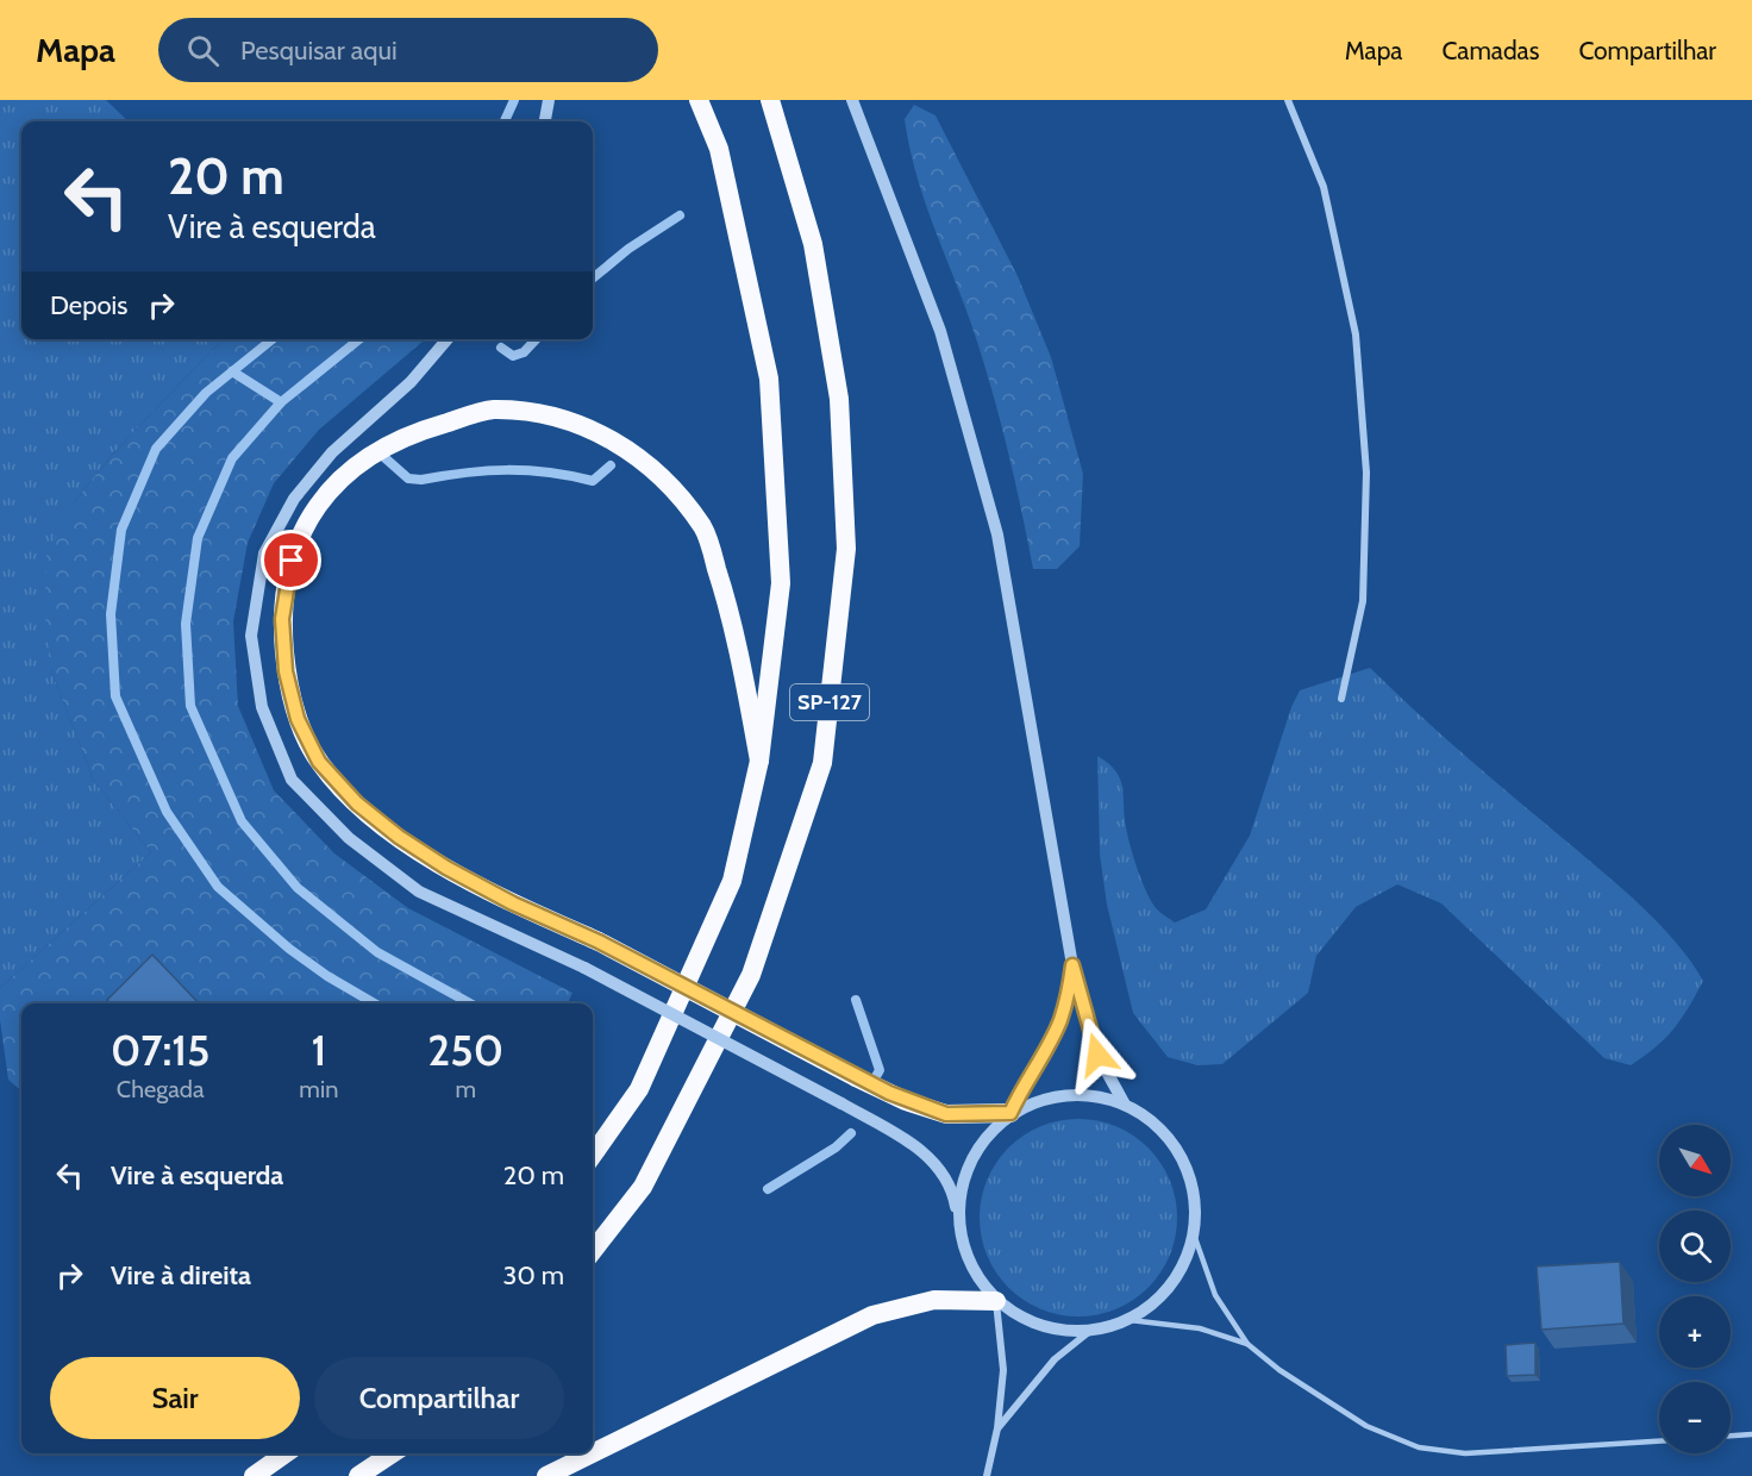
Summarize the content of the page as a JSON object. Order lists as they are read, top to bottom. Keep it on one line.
{"streets":{"highway":["SP-127"]},"north":"bottom right","page":{"header":"Mapa","search":"Pesquisar aqui","nav":["Mapa","Camadas","Compartilhar"],"turn":["20 m","Vire à esquerda"],"then":"Depois","eta":["07:15","Chegada","1","min","250","m"],"map_buttons":["+","−"],"list":[{"name":"Vire à esquerda","value":"20 m"},{"name":"Vire à direita","value":"30 m"}],"buttons":["Sair","Compartilhar"]}}
